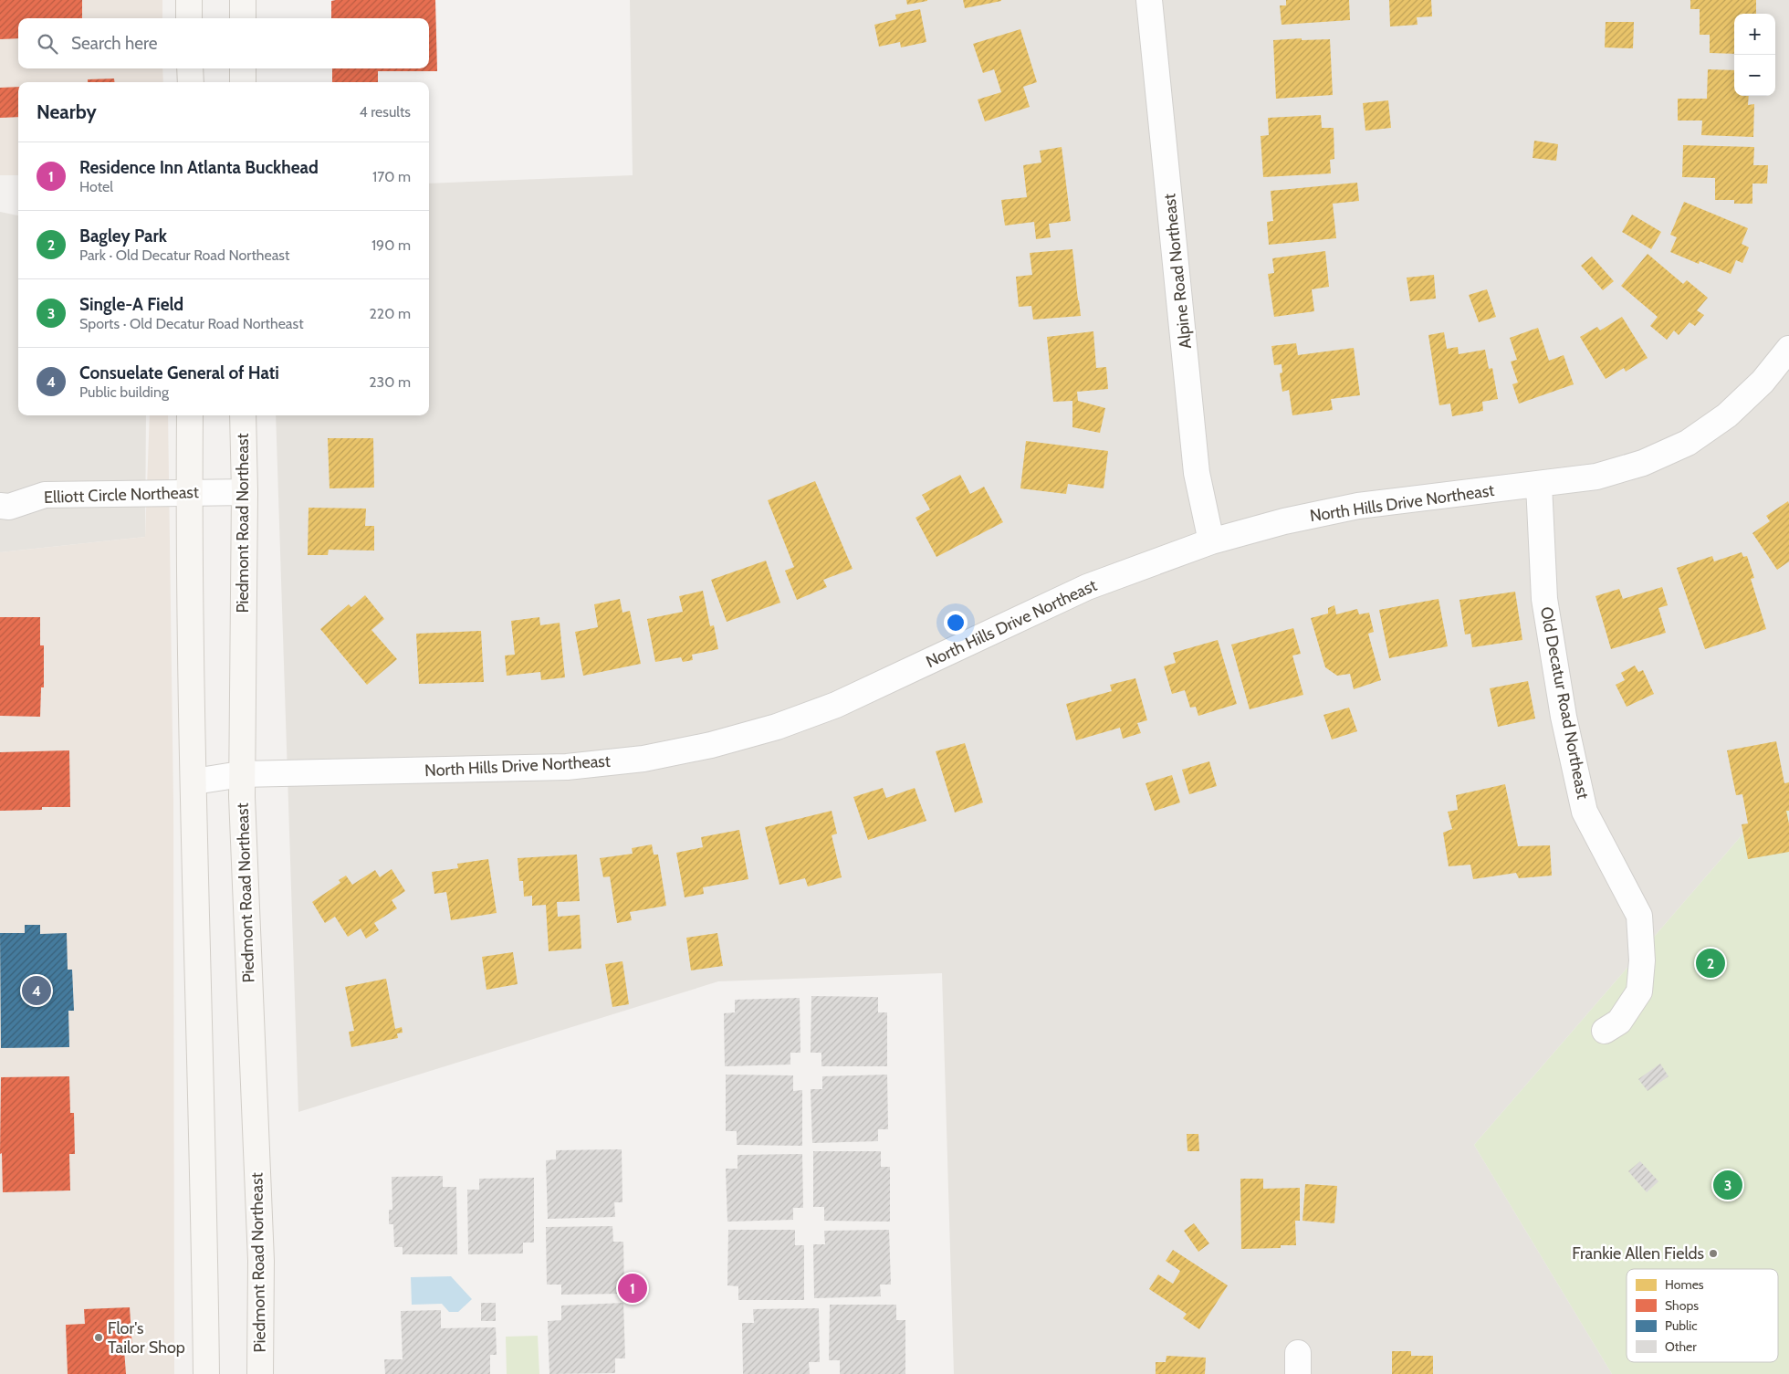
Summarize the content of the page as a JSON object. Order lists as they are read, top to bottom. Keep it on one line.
{"streets":{"main road":["Piedmont Road Northeast"],"street":["Alpine Road Northeast","Elliott Circle Northeast","North Hills Drive Northeast","Old Decatur Road Northeast"]},"crossings":[["Alpine Road Northeast","North Hills Drive Northeast"],["Elliott Circle Northeast","Piedmont Road Northeast"],["North Hills Drive Northeast","Piedmont Road Northeast"],["North Hills Drive Northeast","Old Decatur Road Northeast"]],"places":["Frankie Allen Fields","Flor's Tailor Shop"],"legend":["Homes","Shops","Public","Other"],"page":{"map_buttons":["+","−"],"search":"Search here","heading":["Nearby","4 results"],"list":[{"mark":"1","name":"Residence Inn Atlanta Buckhead","note":"Hotel","value":"170 m"},{"mark":"2","name":"Bagley Park","note":"Park · Old Decatur Road Northeast","value":"190 m"},{"mark":"3","name":"Single-A Field","note":"Sports · Old Decatur Road Northeast","value":"220 m"},{"mark":"4","name":"Consuelate General of Hati","note":"Public building","value":"230 m"}],"pins":["2","4","3","1"]}}
